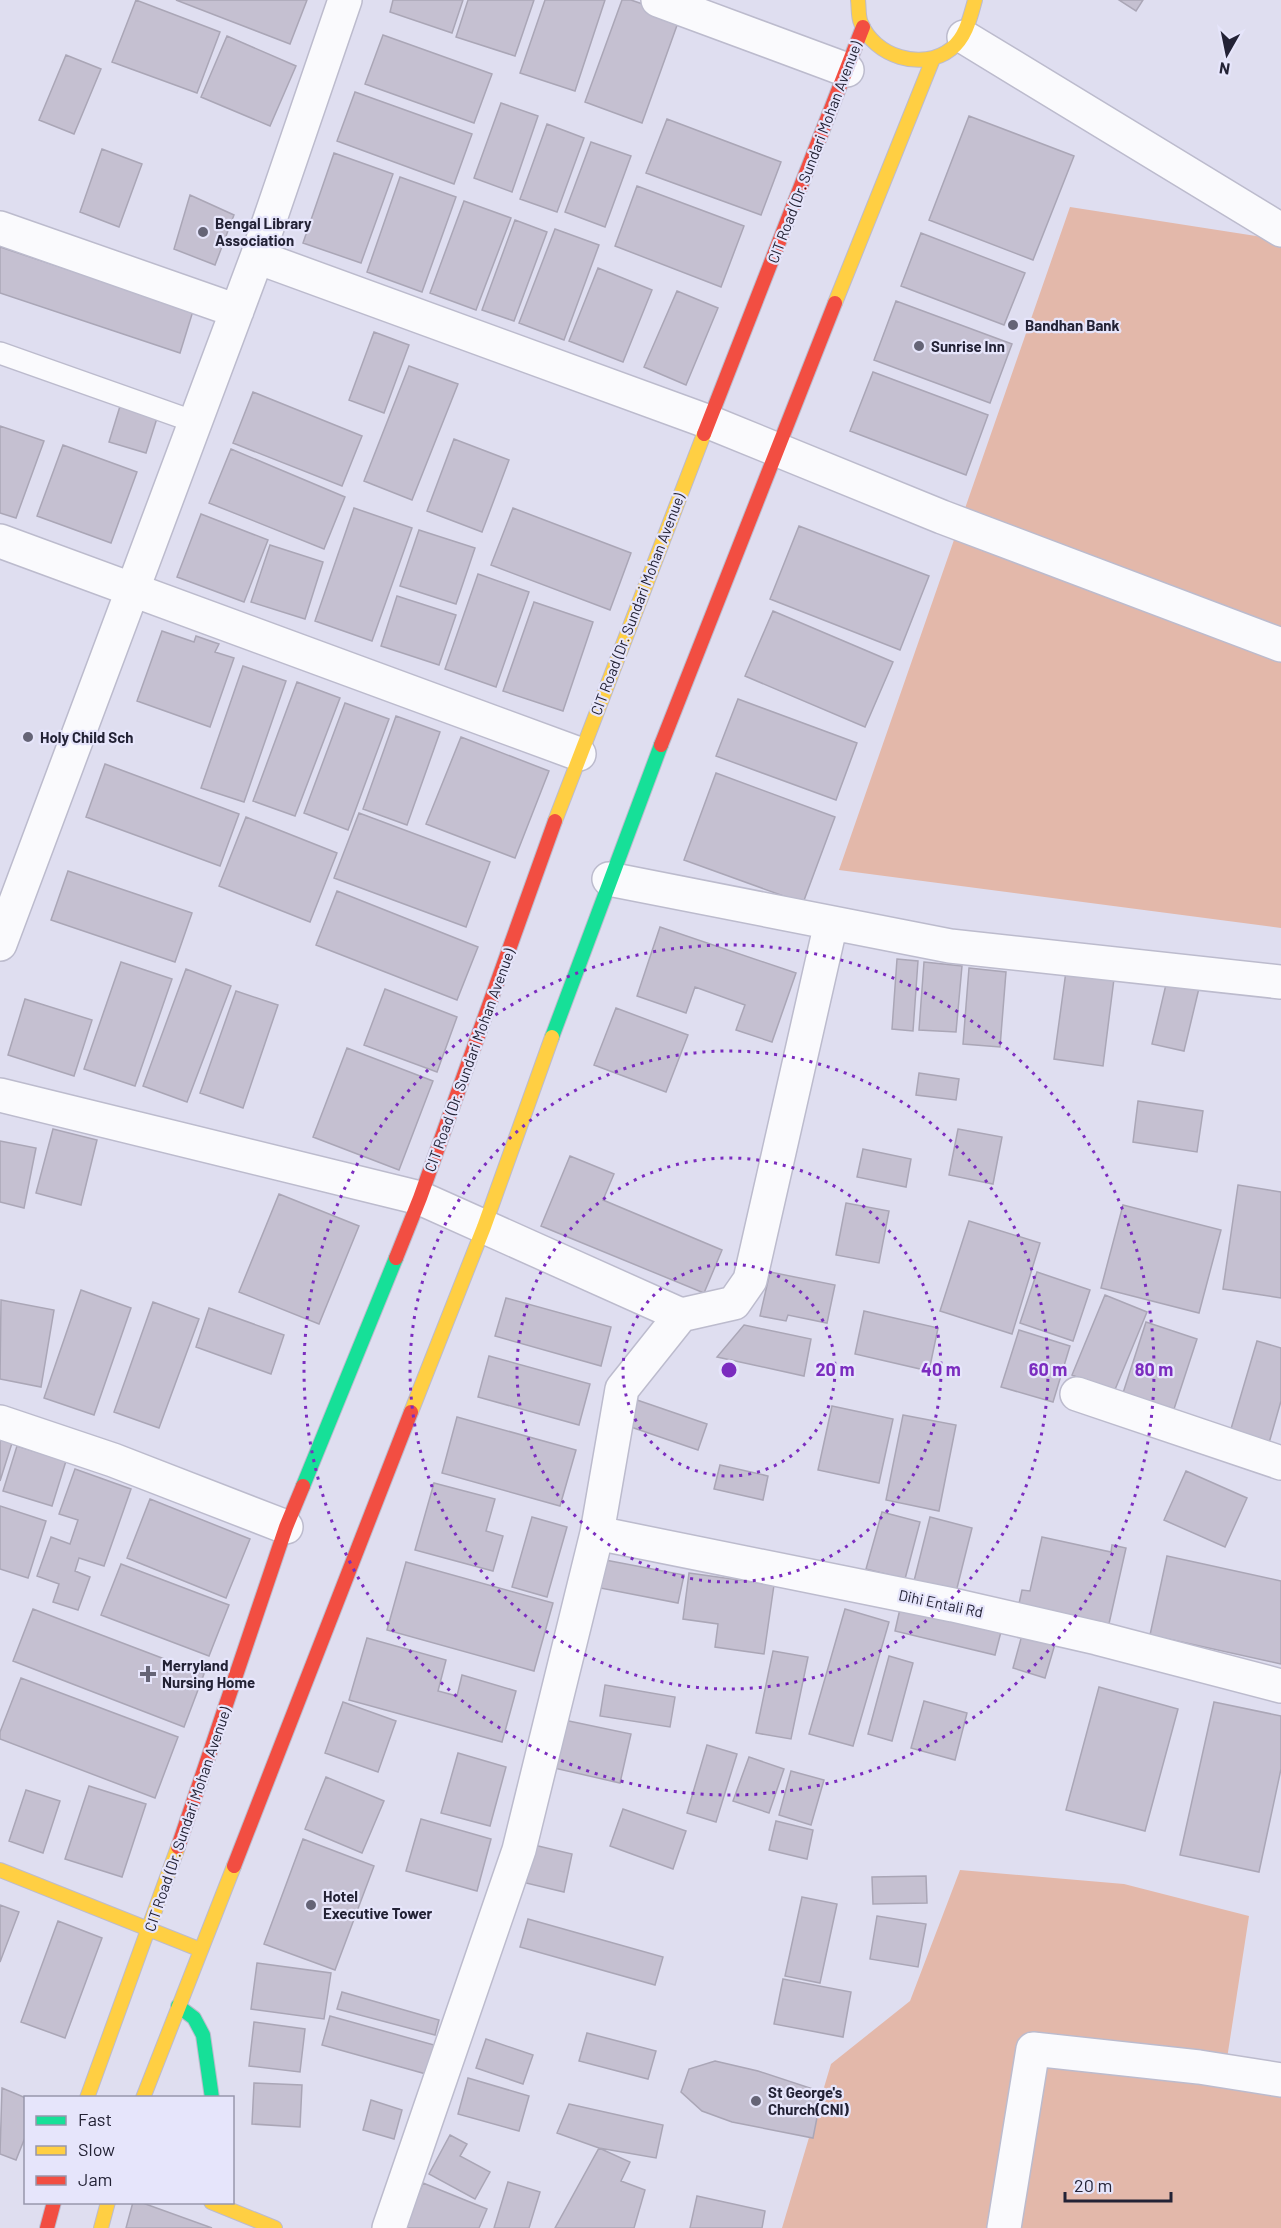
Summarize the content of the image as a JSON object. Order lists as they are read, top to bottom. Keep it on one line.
{"streets":{"main road":["CIT Road (Dr. Sundari Mohan Avenue)"],"street":["Dihi Entali Rd"]},"places":{"other":["Bengal Library Association","Bandhan Bank","Sunrise Inn","Holy Child Sch","Hotel Executive Tower","St George's Church(CNI)"],"health":["Merryland Nursing Home"]},"legend":["Fast","Slow","Jam"],"scale_bar":"20 m","north":"bottom","rings":["20 m","40 m","60 m","80 m"]}
